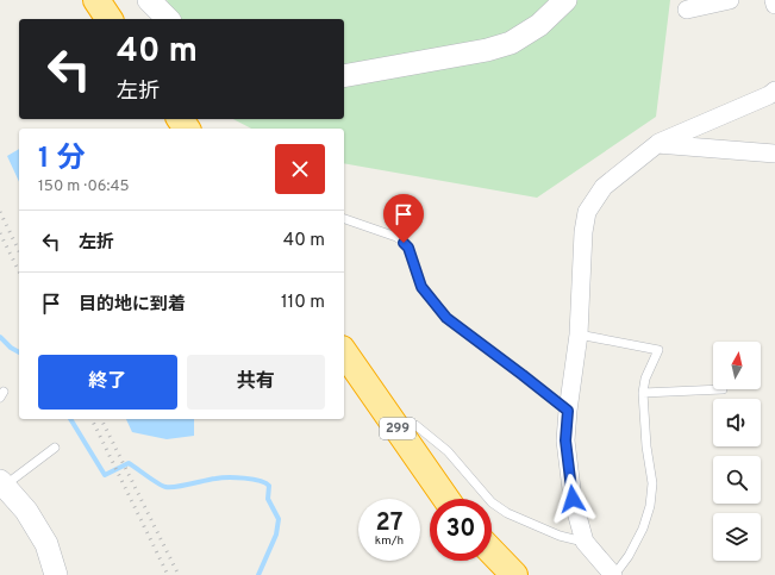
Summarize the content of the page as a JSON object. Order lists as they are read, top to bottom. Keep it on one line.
{"streets":{"highway":["299"]},"north":"top","page":{"turn":["40 m","左折"],"heading":["1 分","150 m · 06:45"],"list":[{"name":"左折","value":"40 m"},{"name":"目的地に到着","value":"110 m"}],"buttons":["終了","共有"],"speed":"27 km/h","limit":"30"}}
